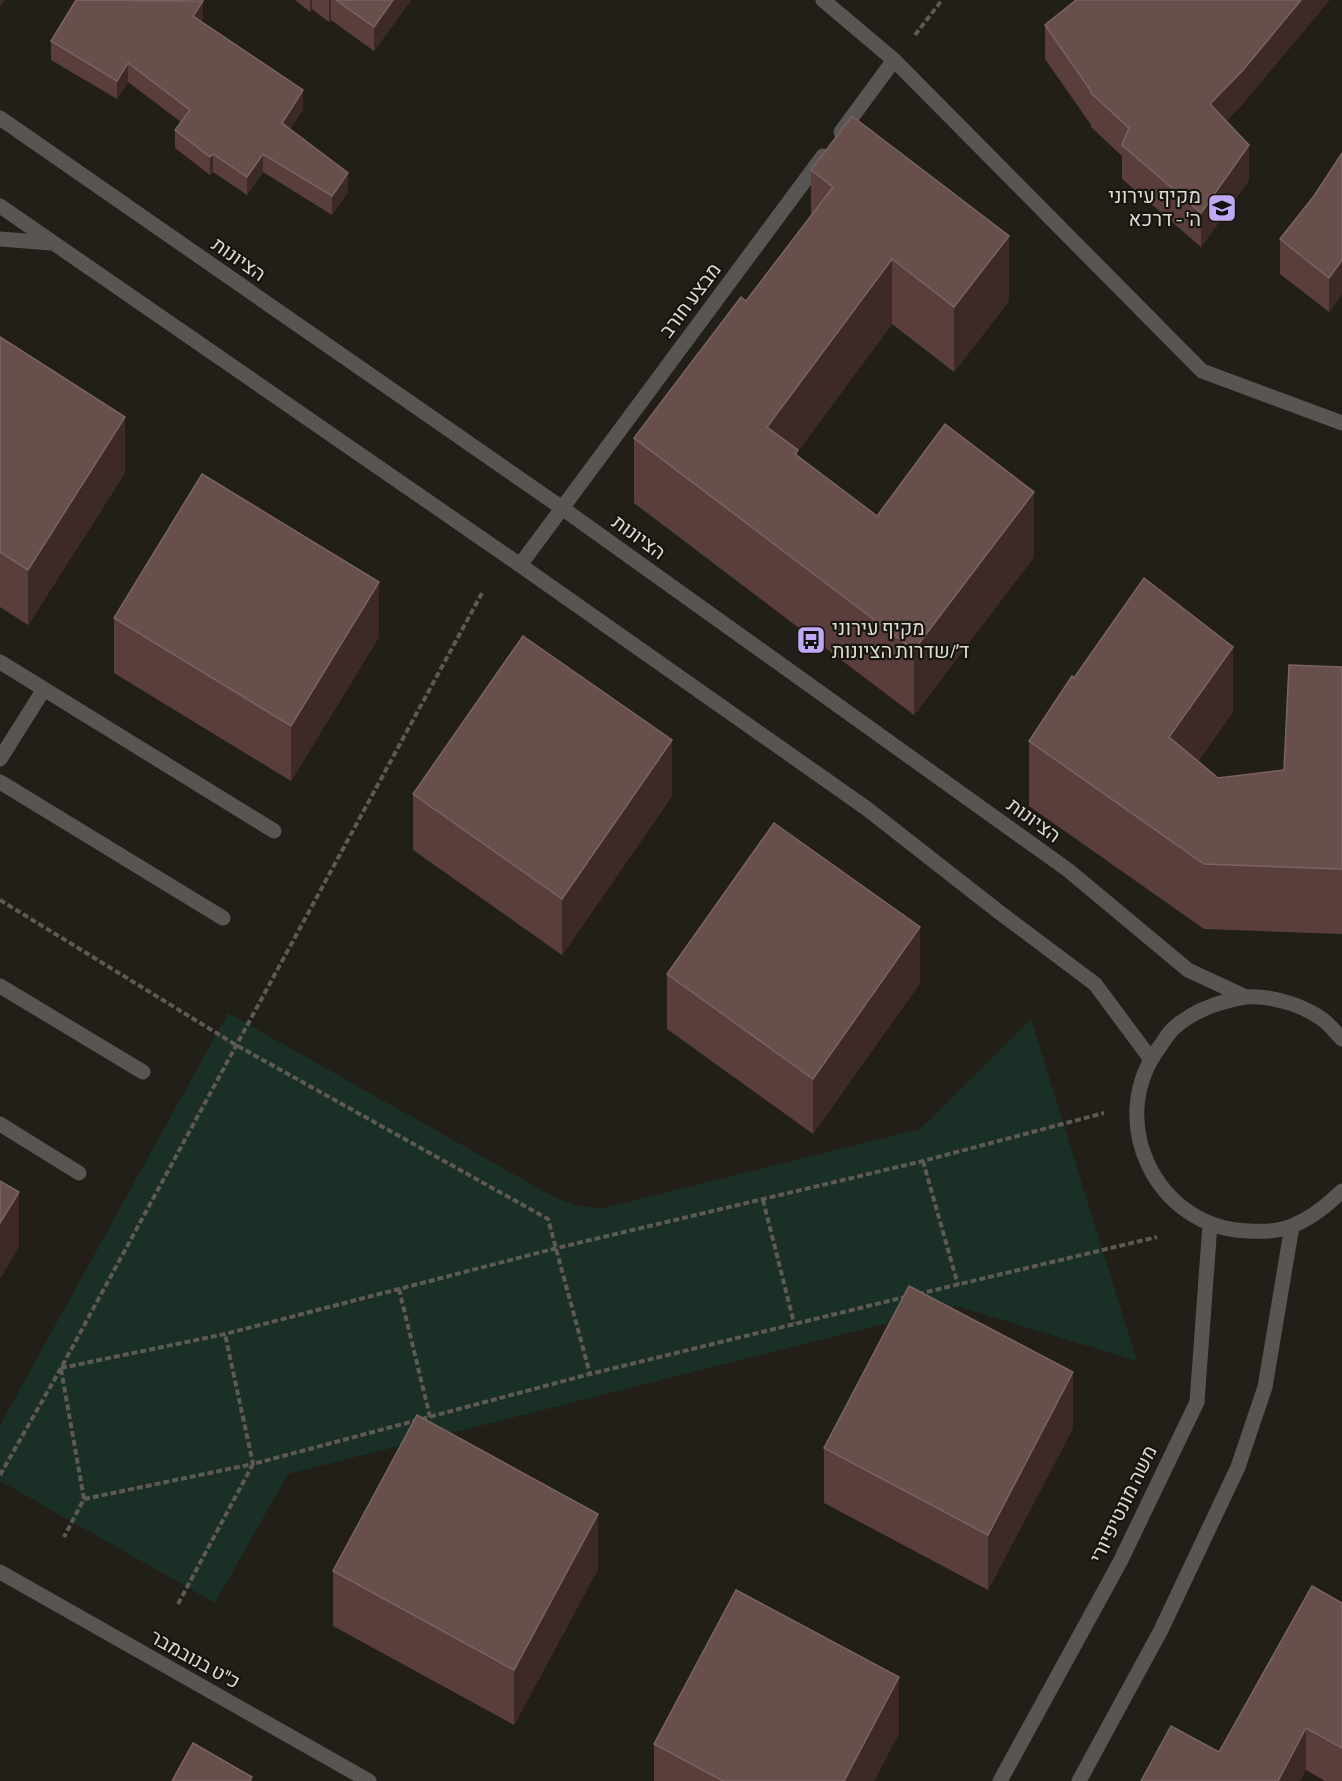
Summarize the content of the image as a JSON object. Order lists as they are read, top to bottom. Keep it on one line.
{"streets":{"street":["הציונות","מבצע חורב","משה מונטיפיורי","כ\"ט בנובמבר"]},"crossings":[["הציונות","מבצע חורב"]],"places":{"school or university":["מקיף עירוני ה' - דרכא"],"bus stop":["מקיף עירוני ד׳/שדרות הציונות"]}}
